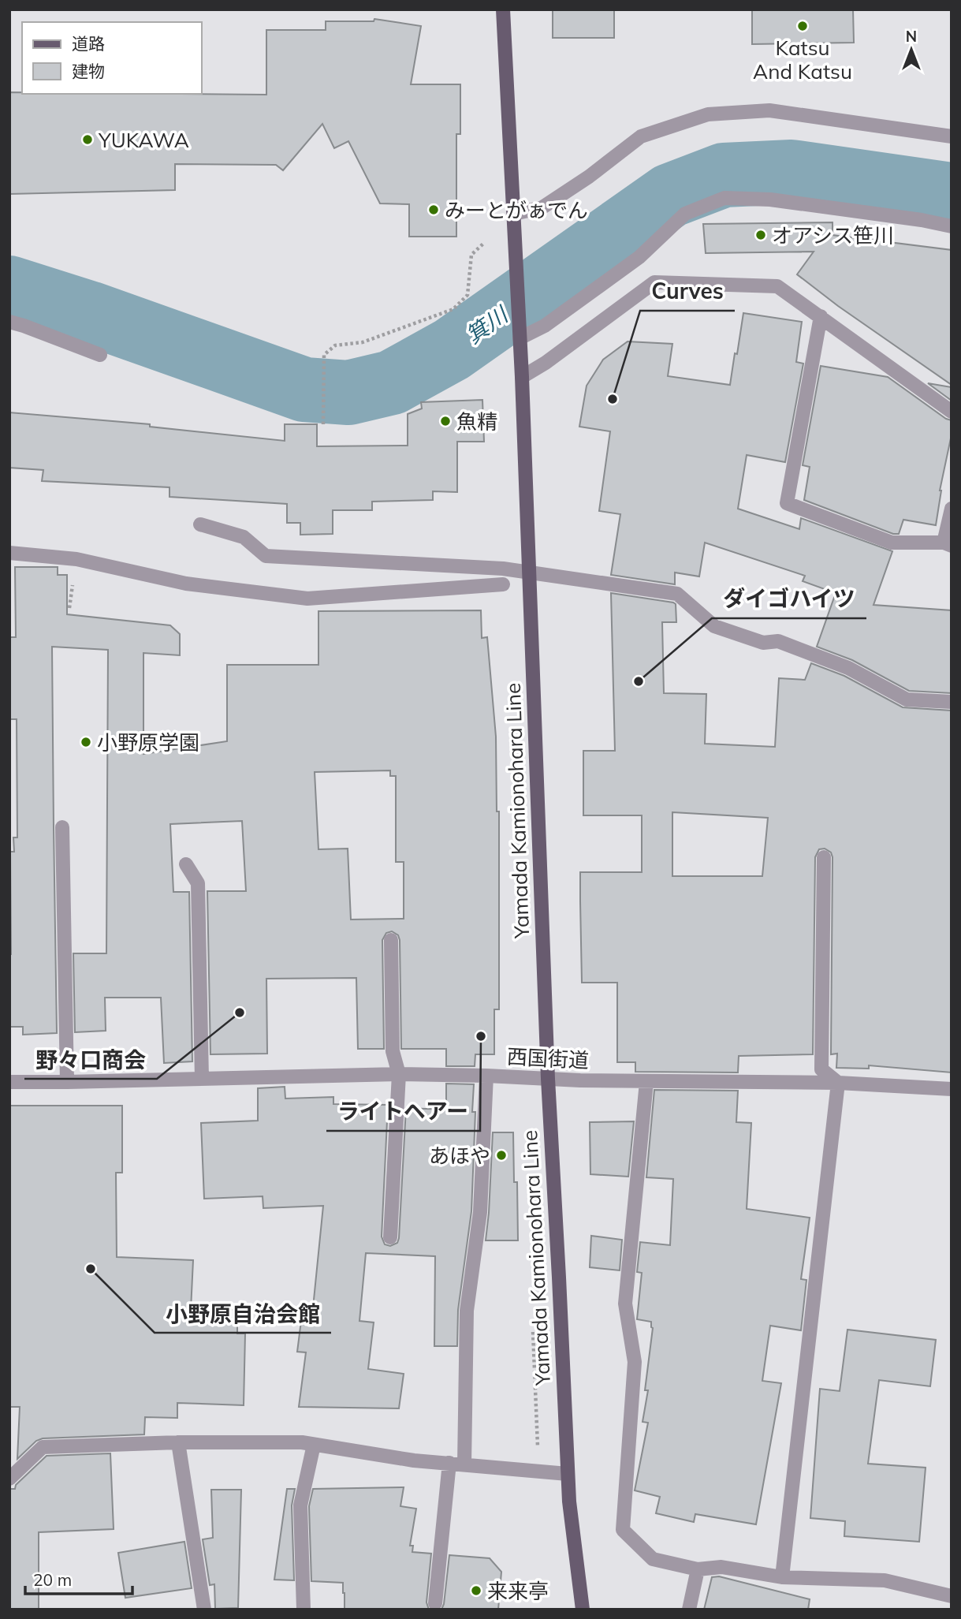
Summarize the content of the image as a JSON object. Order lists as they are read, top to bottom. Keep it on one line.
{"streets":{"main road":["Yamada Kamionohara Line"],"street":["西国街道"]},"crossings":[["Yamada Kamionohara Line","西国街道"]],"water":["箕川"],"places":["Katsu And Katsu","YUKAWA","みーとがぁでん","オアシス笹川","Curves","魚精","ダイゴハイツ","小野原学園","野々口商会","ライトヘアー","あほや","小野原自治会館","来来亭"],"legend":["道路","建物"],"scale_bar":"20 m","north":"top"}
